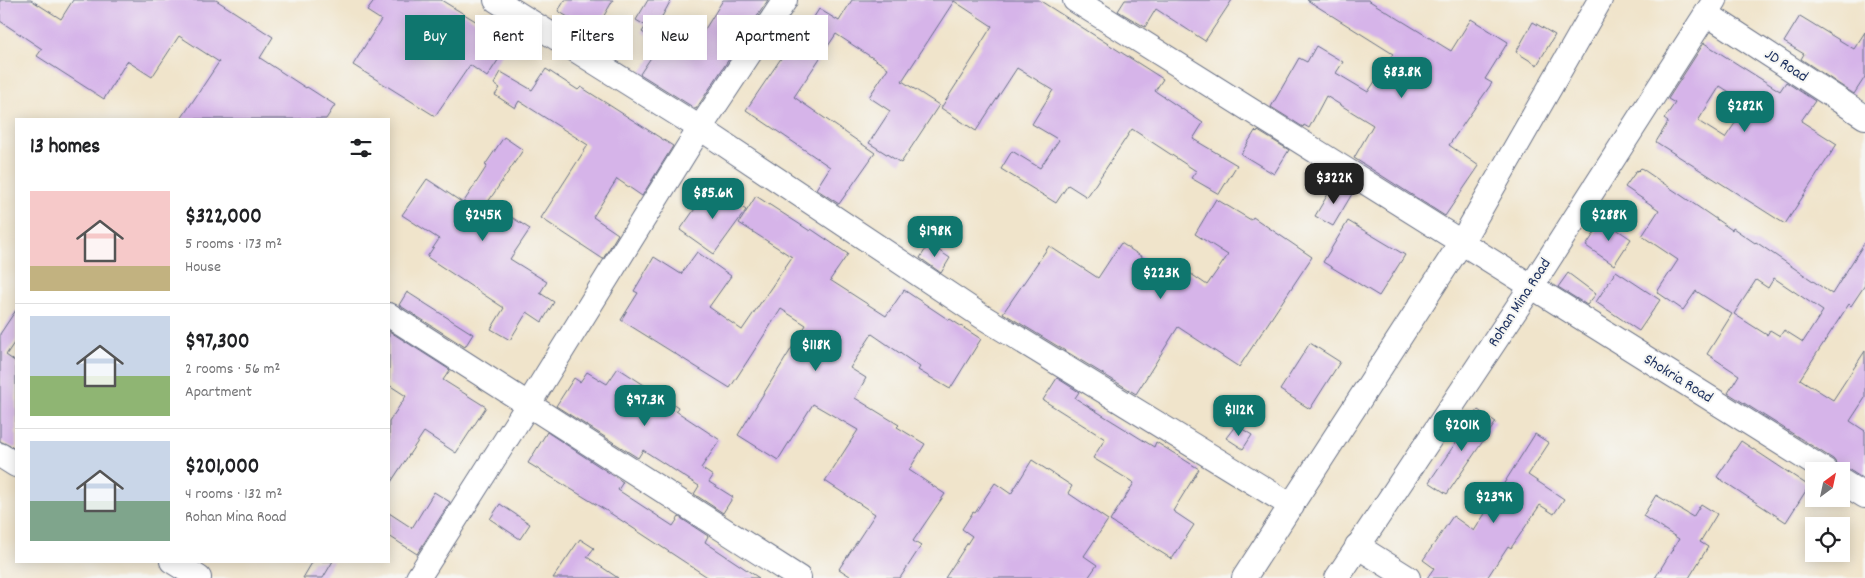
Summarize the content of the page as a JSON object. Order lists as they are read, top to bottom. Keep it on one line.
{"streets":{"street":["JD Road","Rohan Mina Road","Shokria Road"]},"crossings":[["JD Road","Rohan Mina Road"],["Rohan Mina Road","Shokria Road"]],"north":"top right","page":{"chip":["Buy","Rent","Filters","New","Apartment"],"price":["$83.8K","$282K","$322K","$85.6K","$245K","$288K","$198K","$223K","$118K","$97.3K","$112K","$201K","$239K"],"heading":"13 homes","list":[{"name":"$322,000","note":"5 rooms · 173 m² · House"},{"name":"$97,300","note":"2 rooms · 56 m² · Apartment"},{"name":"$201,000","note":"4 rooms · 132 m² · Rohan Mina Road"}]}}
